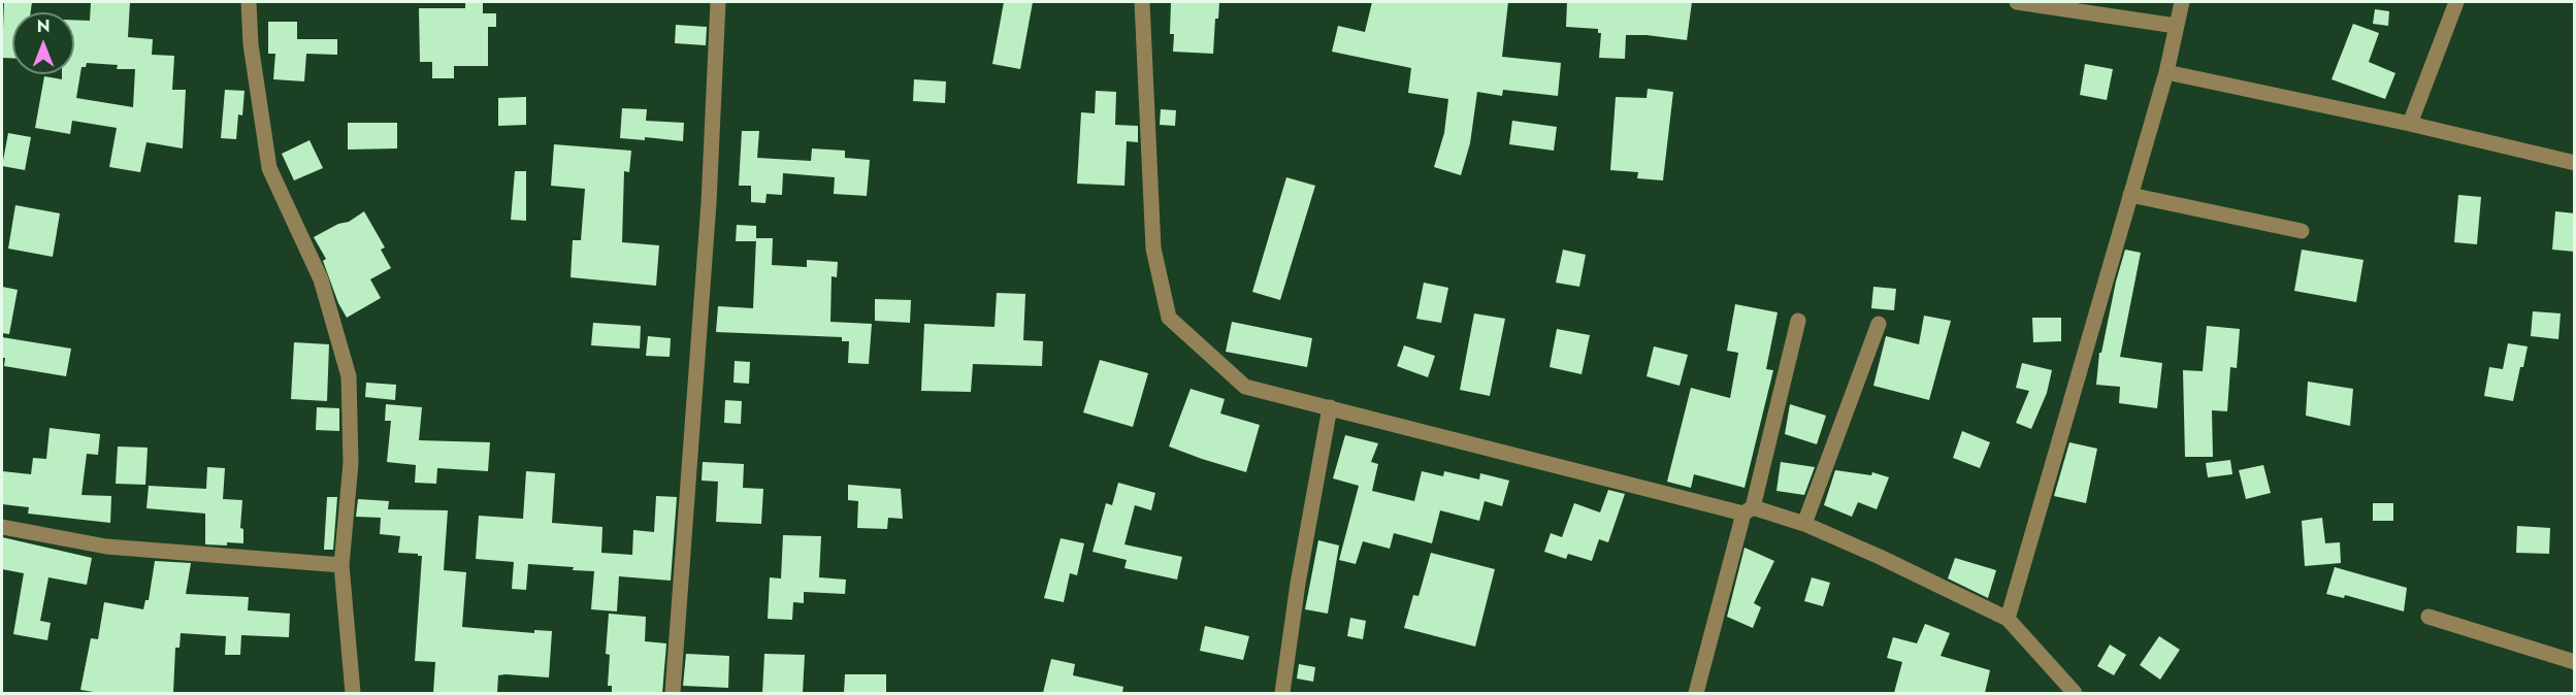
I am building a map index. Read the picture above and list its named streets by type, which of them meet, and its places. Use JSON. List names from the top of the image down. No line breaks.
{"north":"top"}
